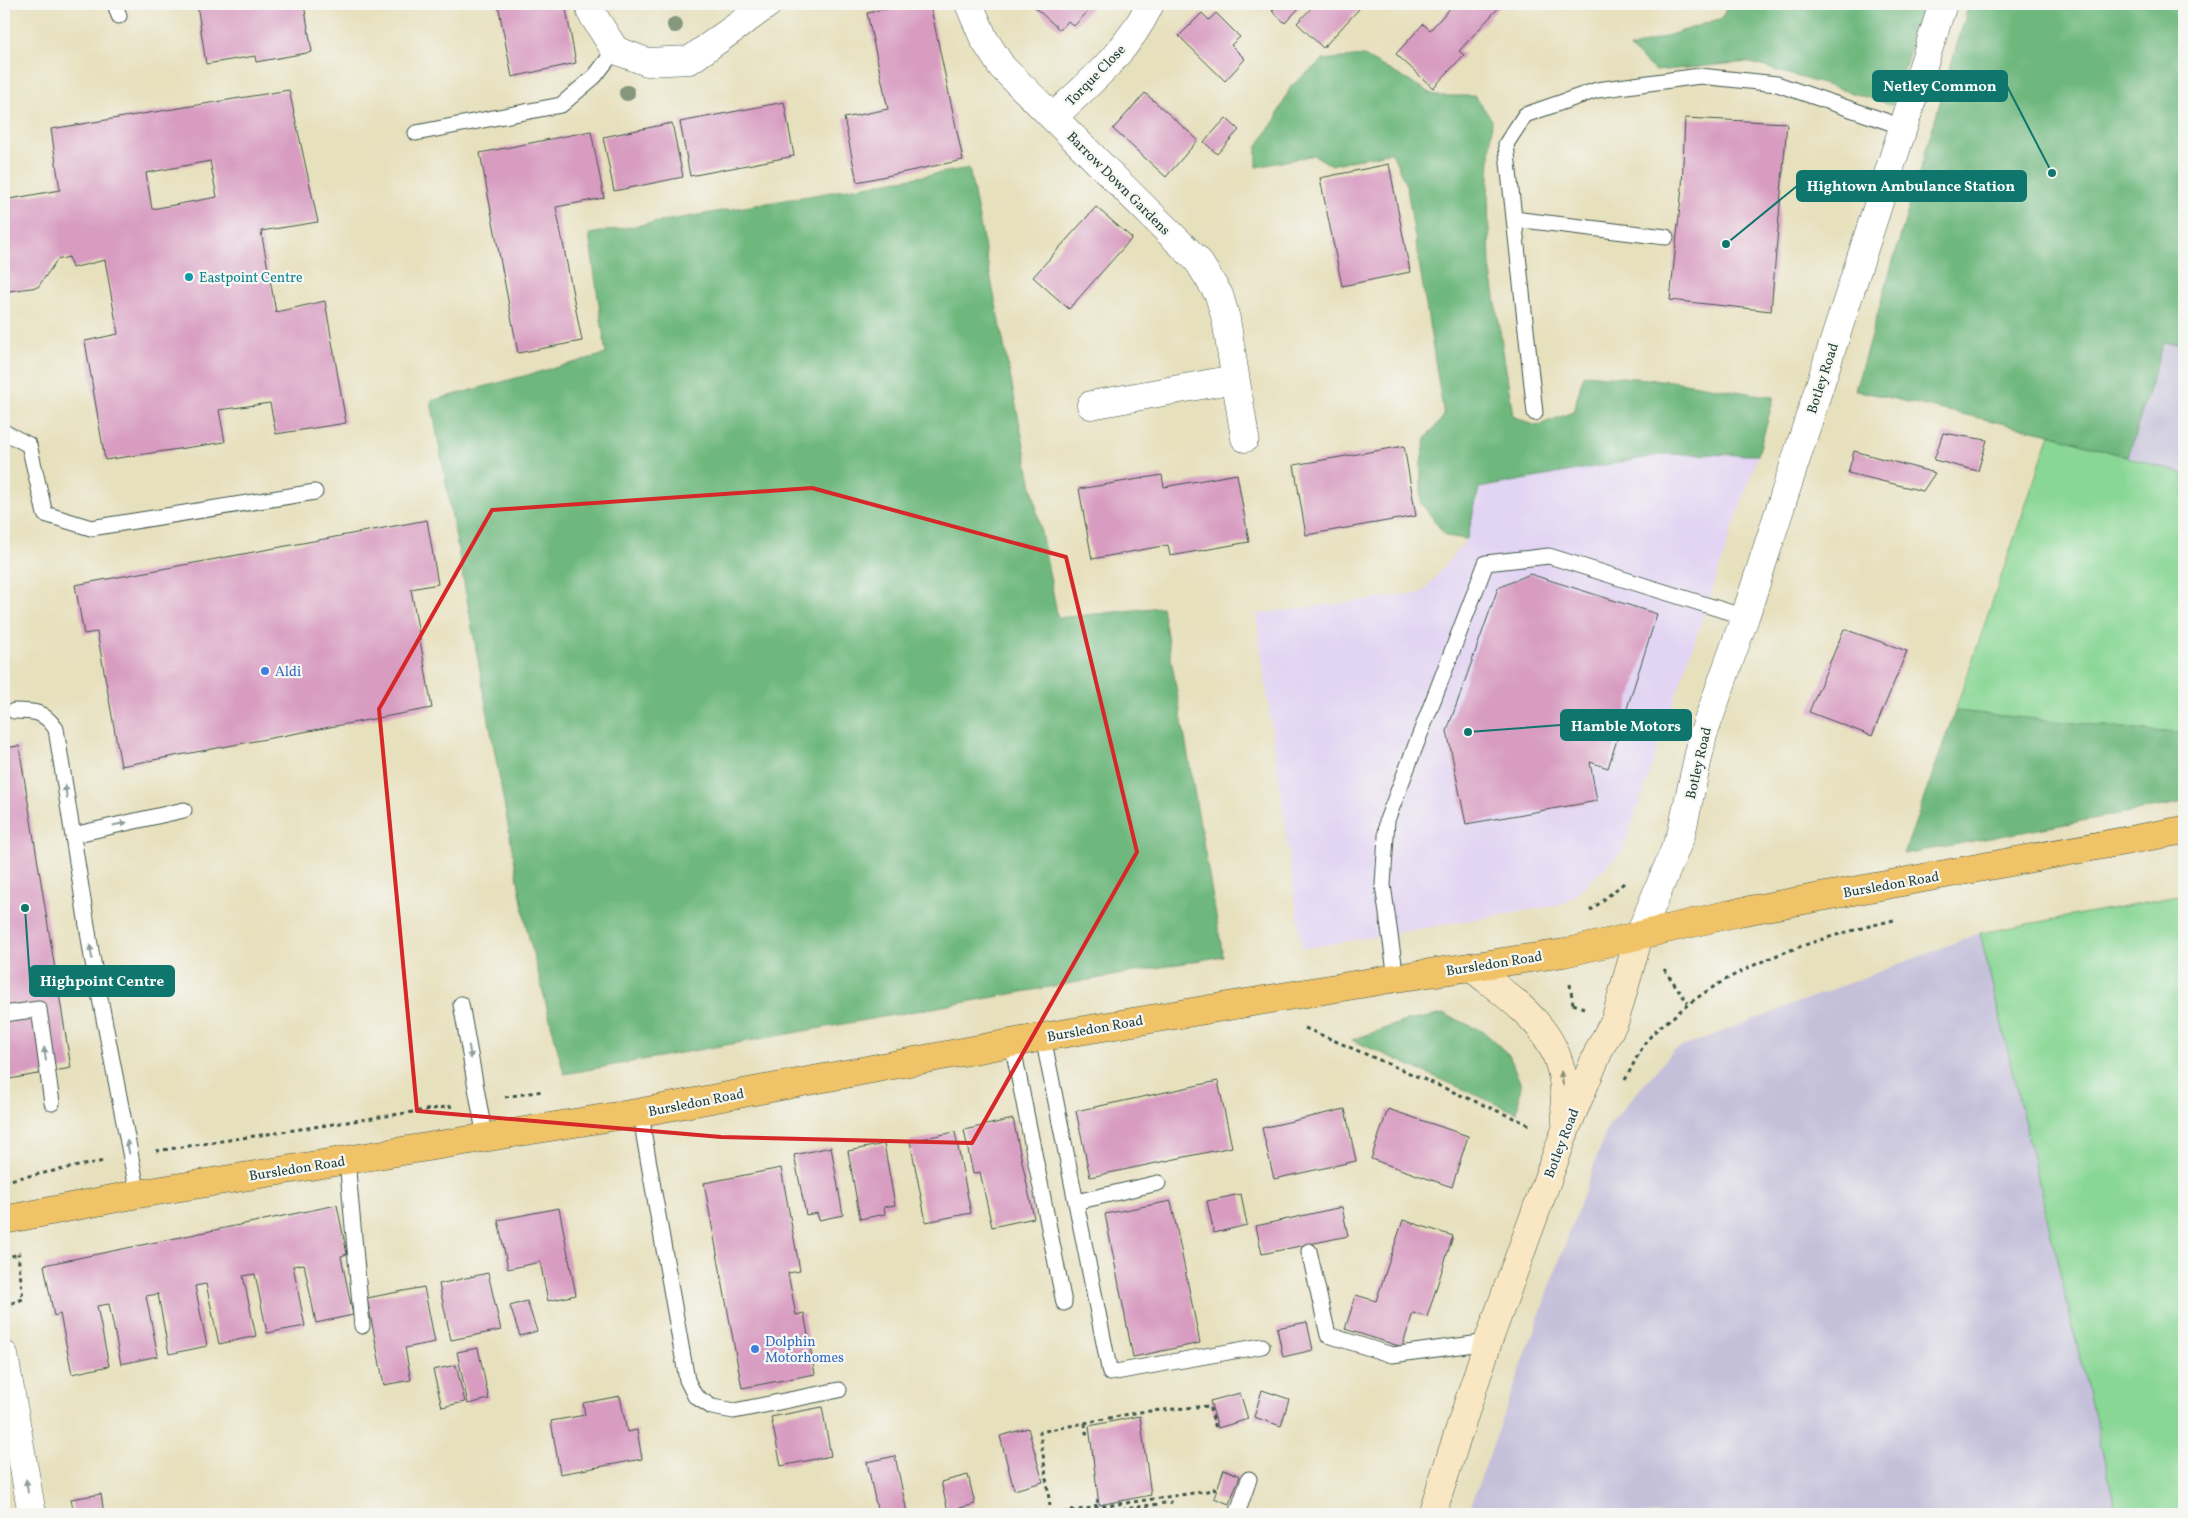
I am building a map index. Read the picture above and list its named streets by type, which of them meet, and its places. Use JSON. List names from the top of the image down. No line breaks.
{"streets":{"main road":["Botley Road","Bursledon Road"],"street":["Torque Close","Barrow Down Gardens"]},"crossings":[["Torque Close","Barrow Down Gardens"],["Botley Road","Bursledon Road"]],"places":["Netley Common","Hightown Ambulance Station","Eastpoint Centre","Aldi","Hamble Motors","Highpoint Centre","Dolphin Motorhomes"]}
